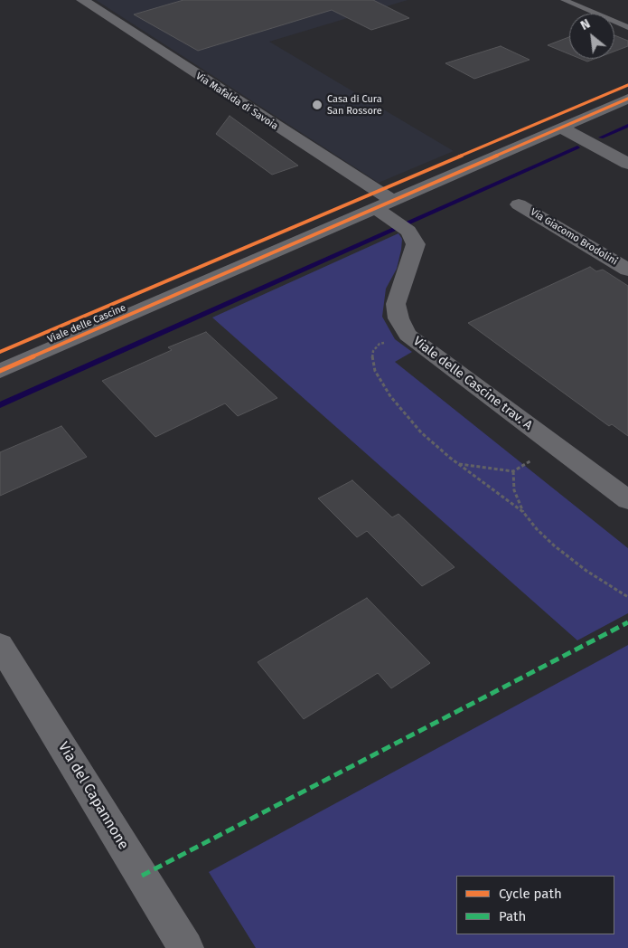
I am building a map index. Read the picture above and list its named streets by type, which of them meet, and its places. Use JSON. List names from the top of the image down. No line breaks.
{"streets":{"street":["Via Mafalda di Savoia","Via Giacomo Brodolini","Viale delle Cascine","Viale delle Cascine trav. A","Via del Capannone"]},"crossings":[["Via Mafalda di Savoia","Viale delle Cascine"],["Viale delle Cascine","Viale delle Cascine trav. A"]],"places":["Casa di Cura San Rossore"],"legend":["Cycle path","Path"],"north":"top left"}
